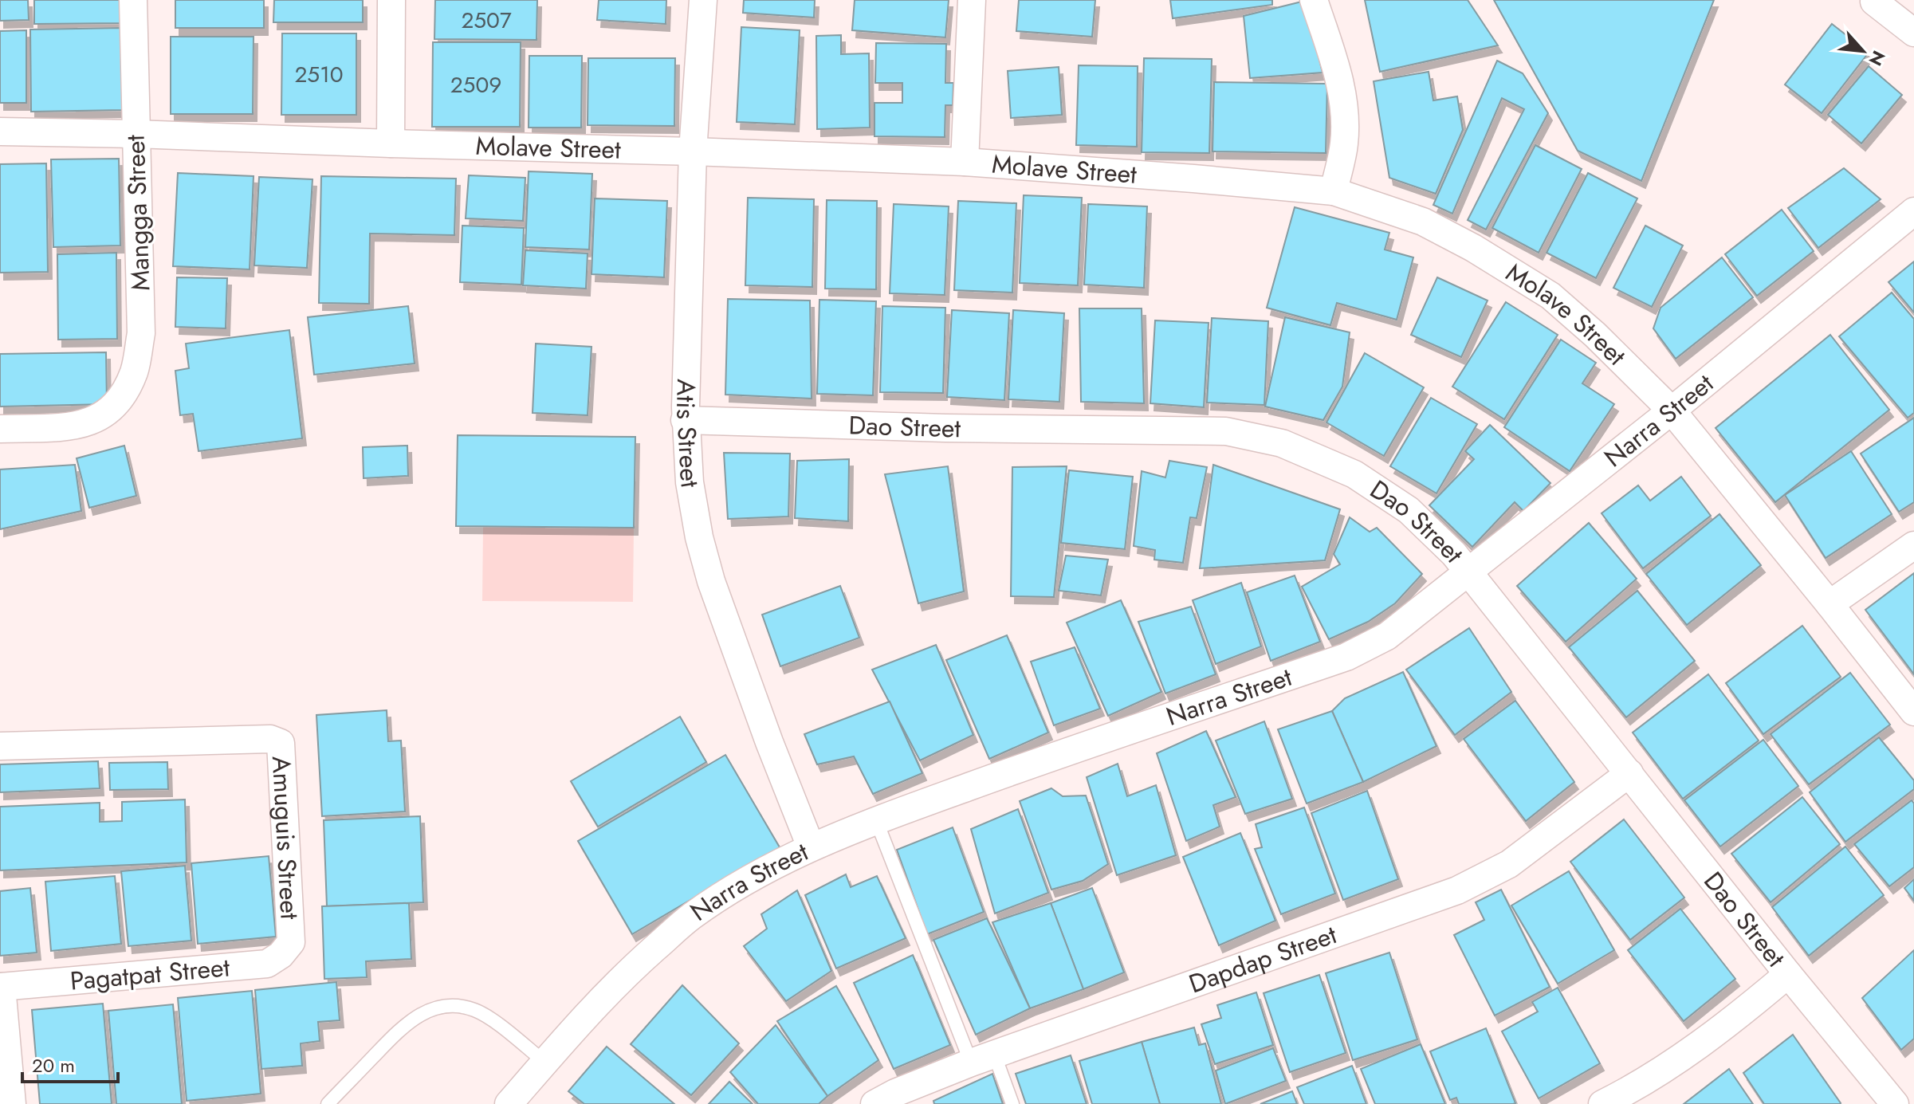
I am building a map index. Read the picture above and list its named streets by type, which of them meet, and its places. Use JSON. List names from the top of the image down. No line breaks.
{"streets":{"street":["Molave Street","Mangga Street","Narra Street","Dao Street","Atis Street","Amuguis Street","Dapdap Street","Pagatpat Street"]},"crossings":[["Molave Street","Mangga Street"],["Molave Street","Narra Street"],["Molave Street","Atis Street"],["Narra Street","Dao Street"],["Narra Street","Atis Street"],["Dao Street","Atis Street"],["Dao Street","Dapdap Street"],["Amuguis Street","Pagatpat Street"]],"house_numbers":["2507","2510","2509"],"scale_bar":"20 m","north":"bottom right"}
